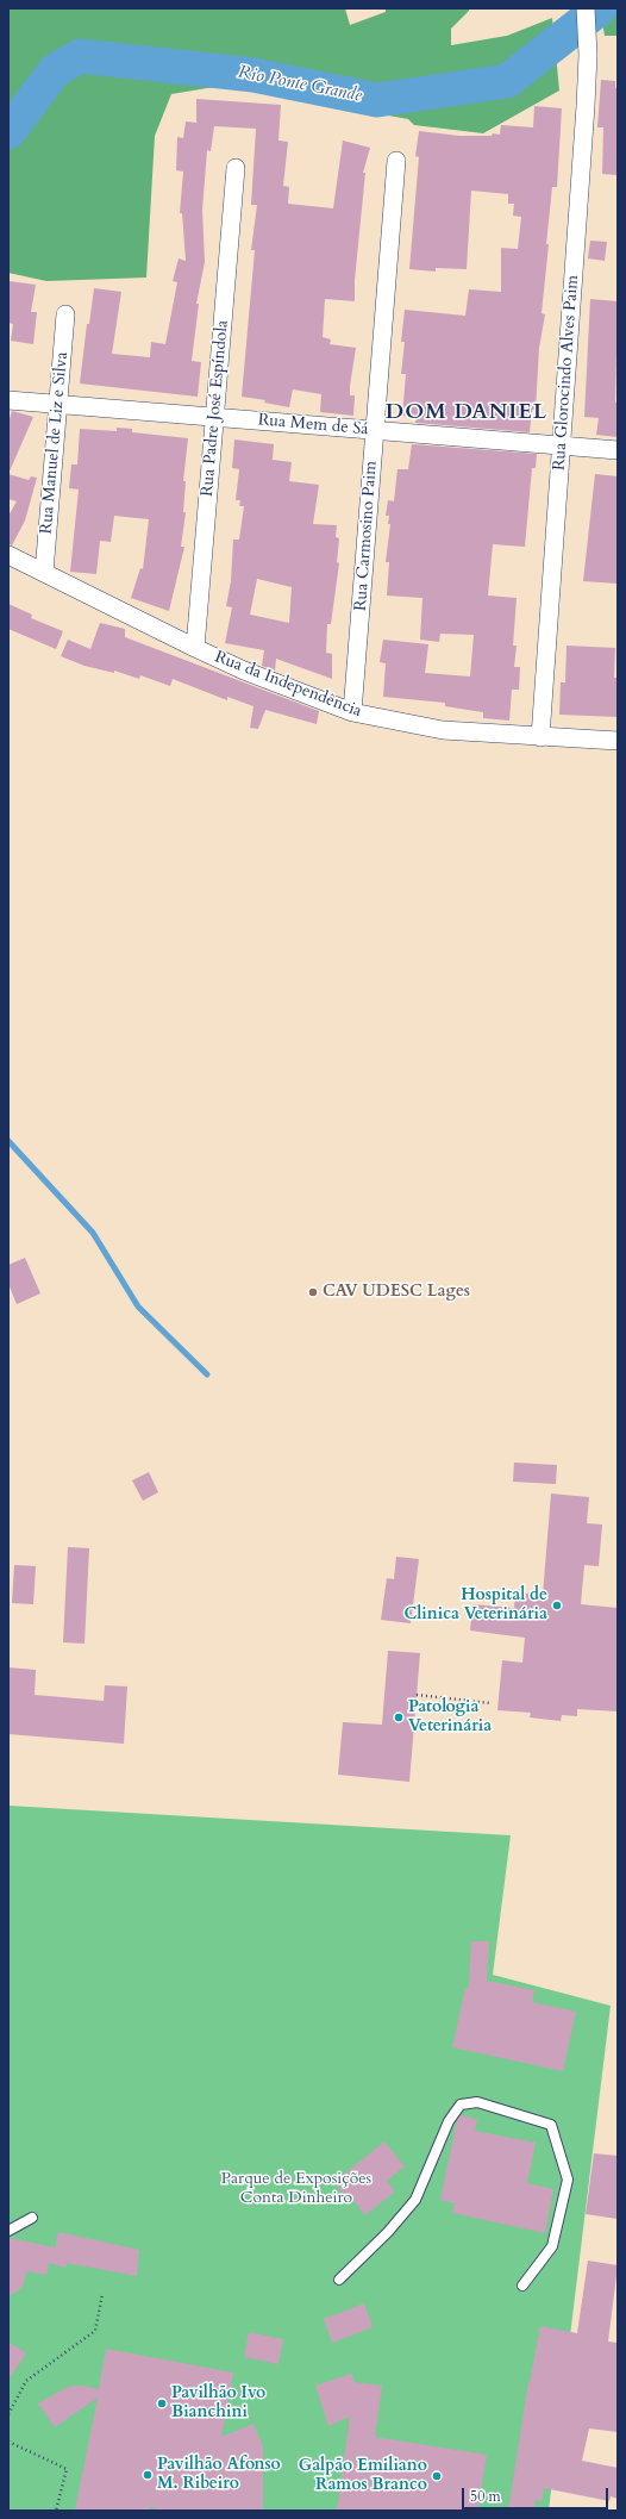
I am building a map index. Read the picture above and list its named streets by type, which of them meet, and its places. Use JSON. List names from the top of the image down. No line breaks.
{"streets":{"street":["Rua Glorocindo Alves Paim","Rua Padre José Espíndola","Rua Mem de Sá","Rua Manuel de Liz e Silva","Rua Carmosino Paim","Rua da Independência"]},"crossings":[["Rua Glorocindo Alves Paim","Rua Mem de Sá"],["Rua Glorocindo Alves Paim","Rua da Independência"],["Rua Padre José Espíndola","Rua Mem de Sá"],["Rua Padre José Espíndola","Rua da Independência"],["Rua Mem de Sá","Rua Manuel de Liz e Silva"],["Rua Mem de Sá","Rua Carmosino Paim"],["Rua Manuel de Liz e Silva","Rua da Independência"],["Rua Carmosino Paim","Rua da Independência"]],"districts":["DOM DANIEL"],"water":["Rio Ponte Grande"],"parks":["Parque de Exposições Conta Dinheiro"],"places":["CAV UDESC Lages","Hospital de Clinica Veterinária","Patologia Veterinária","Pavilhão Ivo Bianchini","Pavilhão Afonso M. Ribeiro","Galpão Emiliano Ramos Branco"],"scale_bar":"50 m"}
